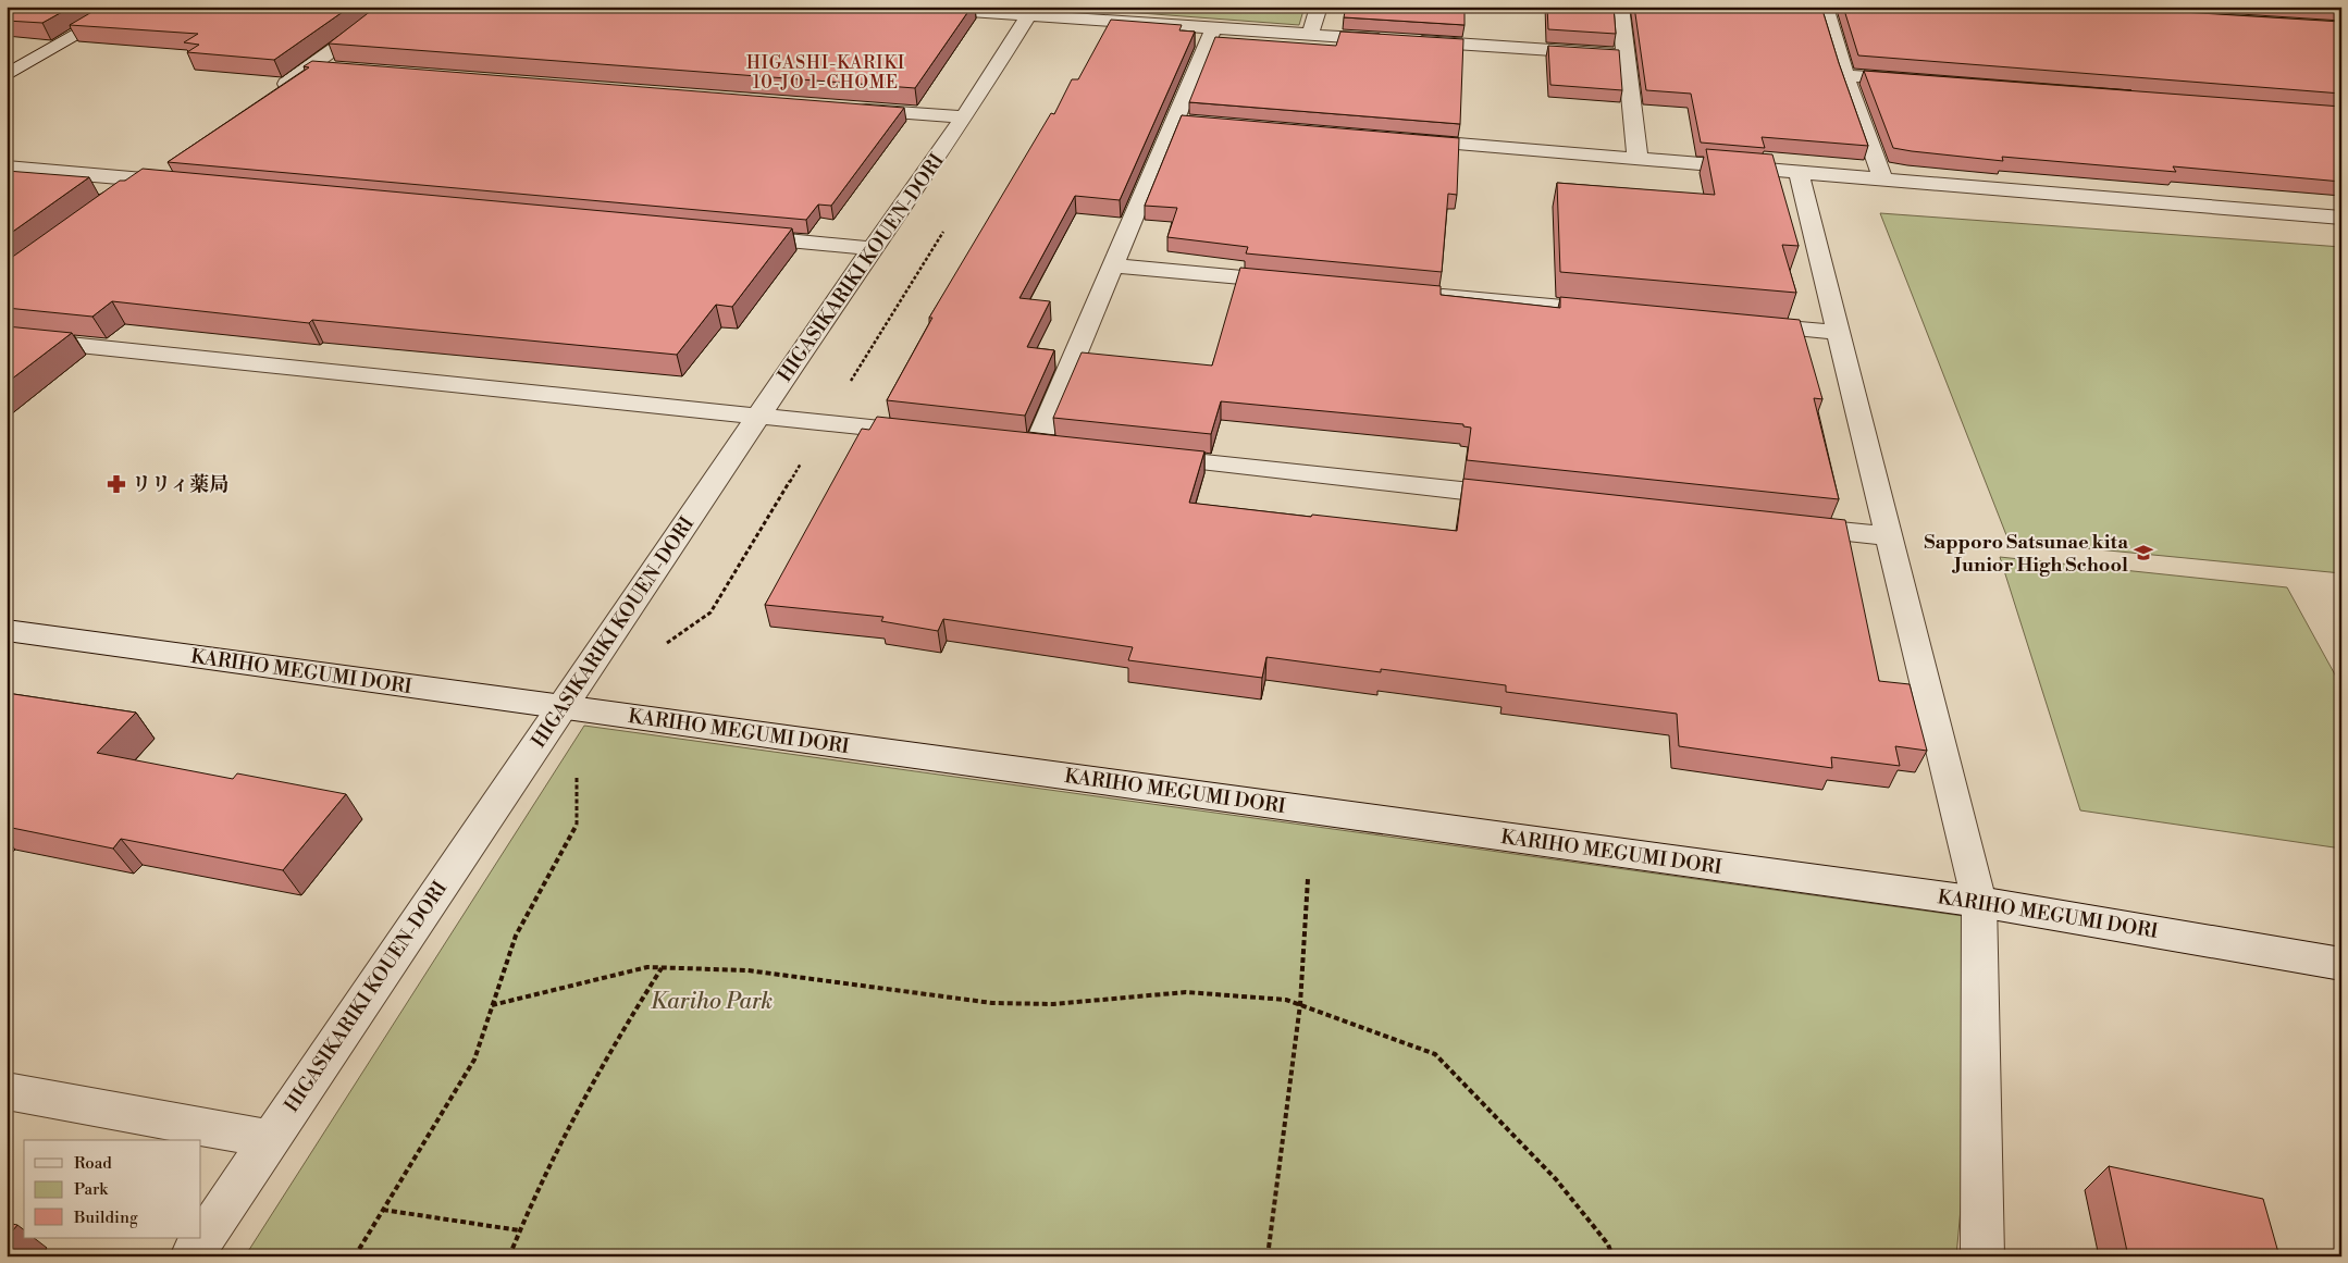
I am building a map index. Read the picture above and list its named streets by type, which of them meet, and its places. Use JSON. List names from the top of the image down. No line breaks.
{"streets":{"street":["HIGASIKARIKI KOUEN-DORI","KARIHO MEGUMI DORI"]},"crossings":[["HIGASIKARIKI KOUEN-DORI","KARIHO MEGUMI DORI"]],"districts":["HIGASHI-KARIKI 10-JO 1-CHOME"],"parks":["Kariho Park"],"places":{"pharmacy":["リリィ薬局"],"school or university":["Sapporo Satsunae kita Junior High School"]},"legend":["Road","Park","Building"]}
